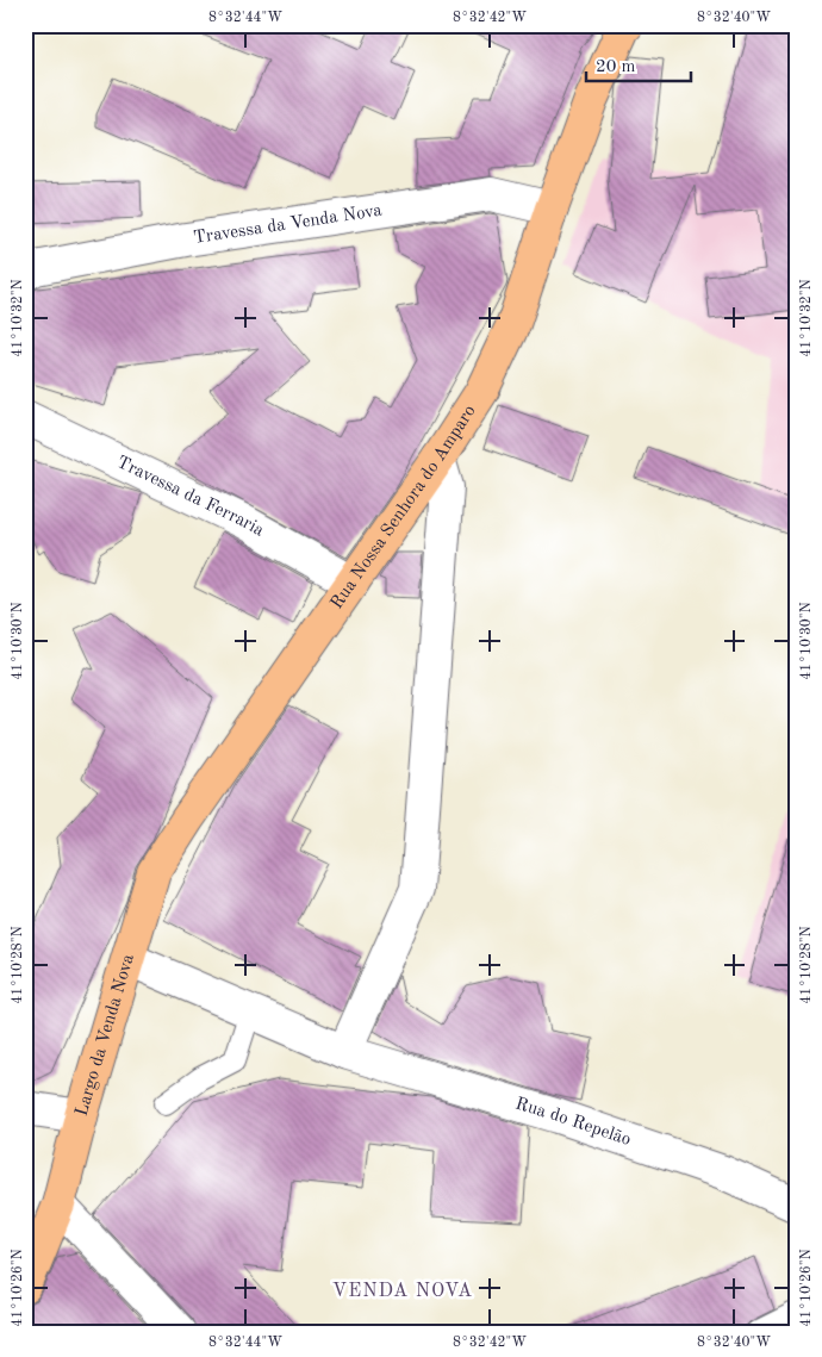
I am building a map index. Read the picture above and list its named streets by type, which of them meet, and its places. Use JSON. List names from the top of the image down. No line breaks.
{"streets":{"main road":["Rua Nossa Senhora do Amparo","Largo da Venda Nova"],"street":["Travessa da Venda Nova","Travessa da Ferraria","Rua do Repelão"]},"crossings":[["Travessa da Venda Nova","Rua Nossa Senhora do Amparo"],["Travessa da Ferraria","Rua Nossa Senhora do Amparo"],["Rua Nossa Senhora do Amparo","Largo da Venda Nova"],["Largo da Venda Nova","Rua do Repelão"]],"districts":["VENDA NOVA"],"scale_bar":"20 m","coordinates":["8°32'44\"W","8°32'42\"W","8°32'40\"W","41°10'32\"N","41°10'30\"N","41°10'28\"N","41°10'26\"N"]}
